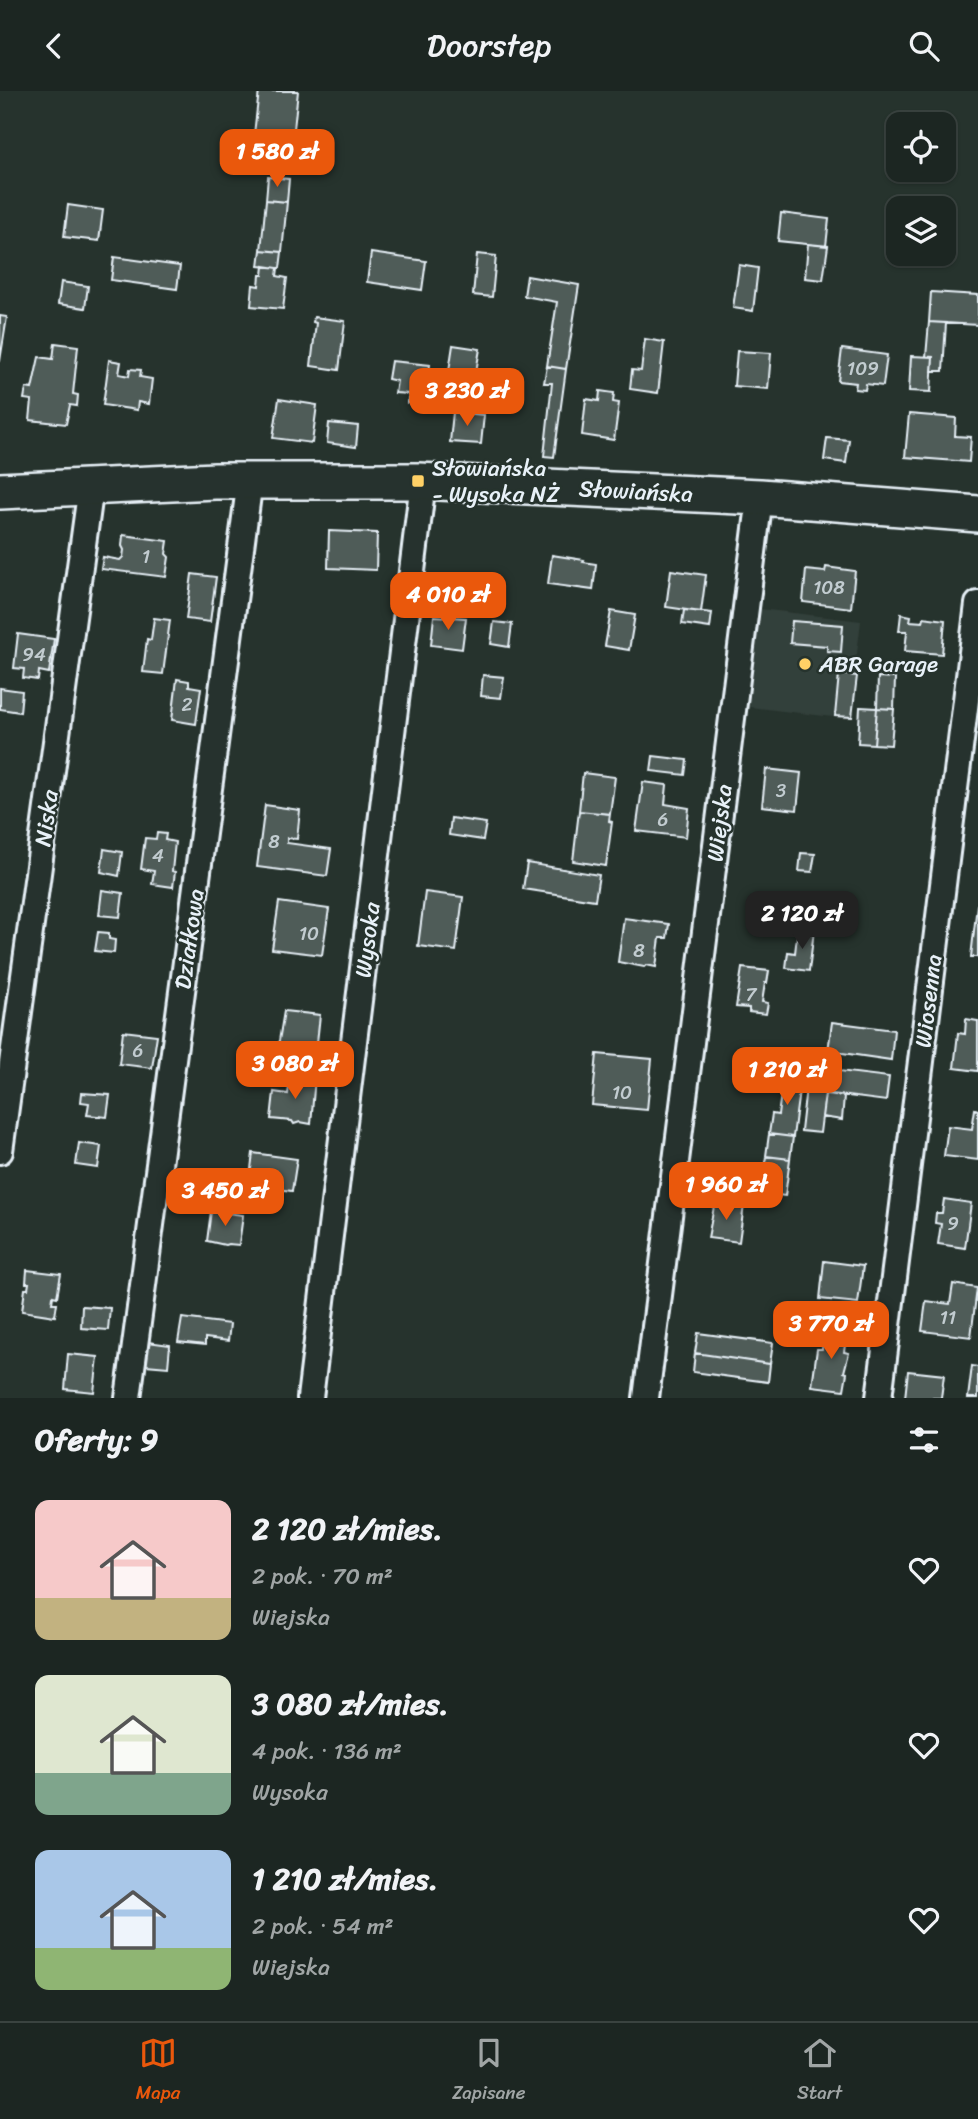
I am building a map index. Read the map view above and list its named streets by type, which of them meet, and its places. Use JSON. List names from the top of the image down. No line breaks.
{"streets":{"street":["Słowiańska","Niska","Wiejska","Działkowa","Wysoka","Wiosenna"]},"crossings":[["Słowiańska","Niska"],["Słowiańska","Wiejska"],["Słowiańska","Działkowa"],["Słowiańska","Wysoka"]],"places":{"transit":["Słowiańska - Wysoka NŻ"],"other":["ABR Garage"]},"house_numbers":["109","1","108","94","2","3","6","8","4","10","8","7","6","10","9","11"],"page":{"header":"Doorstep","price":["1 580 zł","3 230 zł","4 010 zł","2 120 zł","3 080 zł","1 210 zł","1 960 zł","3 450 zł","3 770 zł"],"heading":"Oferty: 9","list":[{"name":"2 120 zł/mies.","note":"2 pok. · 70 m² · Wiejska"},{"name":"3 080 zł/mies.","note":"4 pok. · 136 m² · Wysoka"},{"name":"1 210 zł/mies.","note":"2 pok. · 54 m² · Wiejska"}],"tabs":["Mapa","Zapisane","Start"]}}
